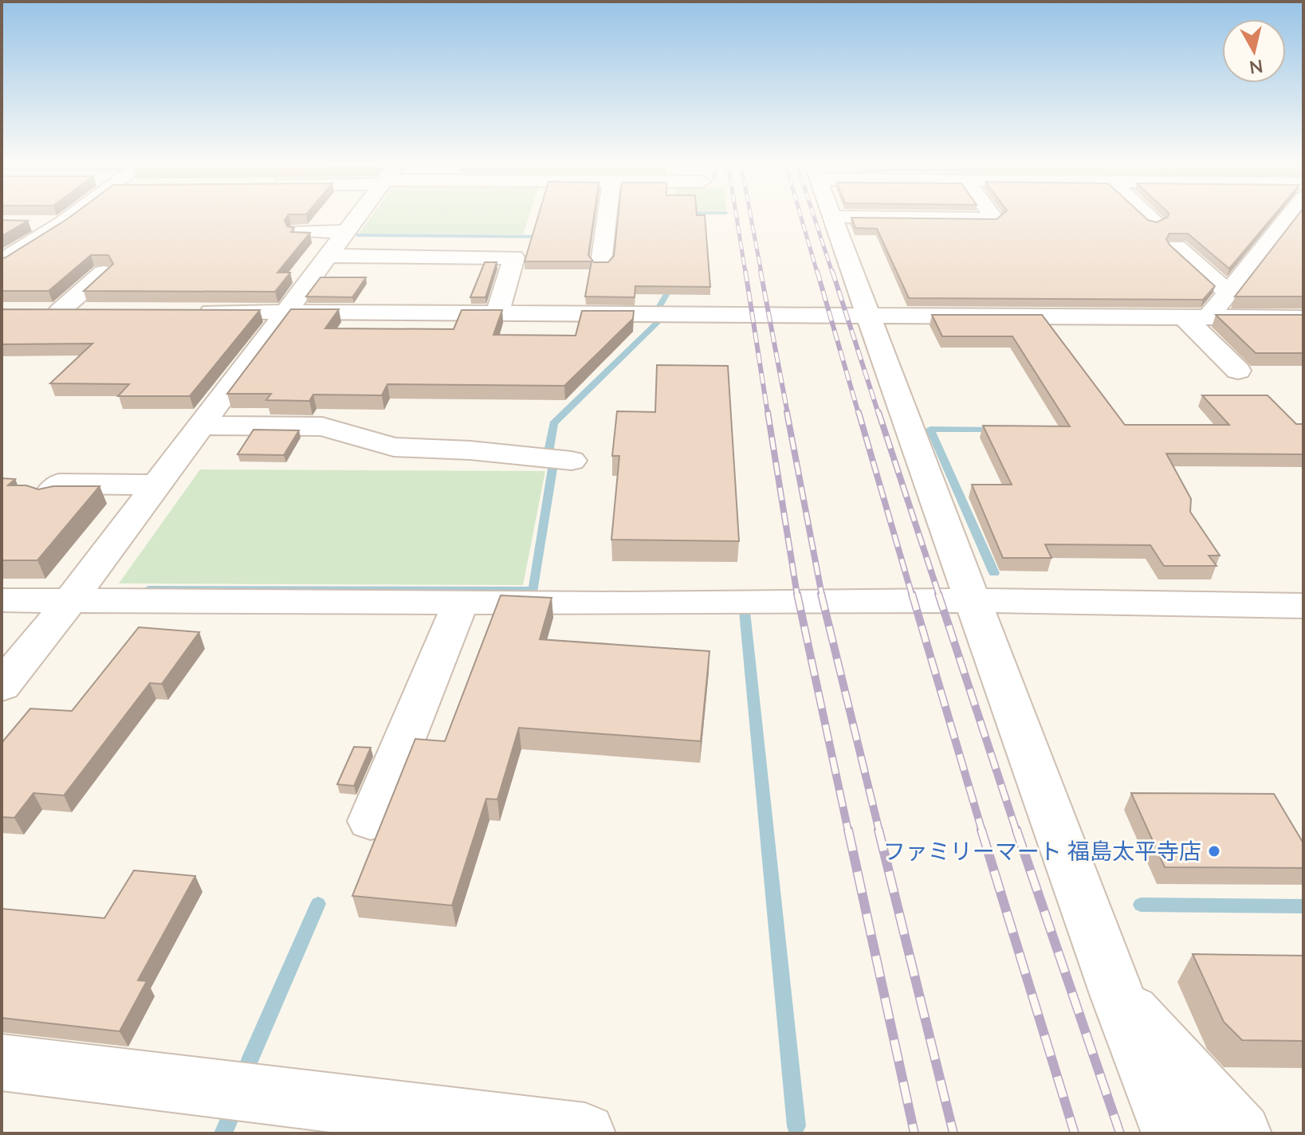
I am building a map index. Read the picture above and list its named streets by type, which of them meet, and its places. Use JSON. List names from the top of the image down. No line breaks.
{"places":["ファミリーマート 福島太平寺店"],"north":"bottom"}
